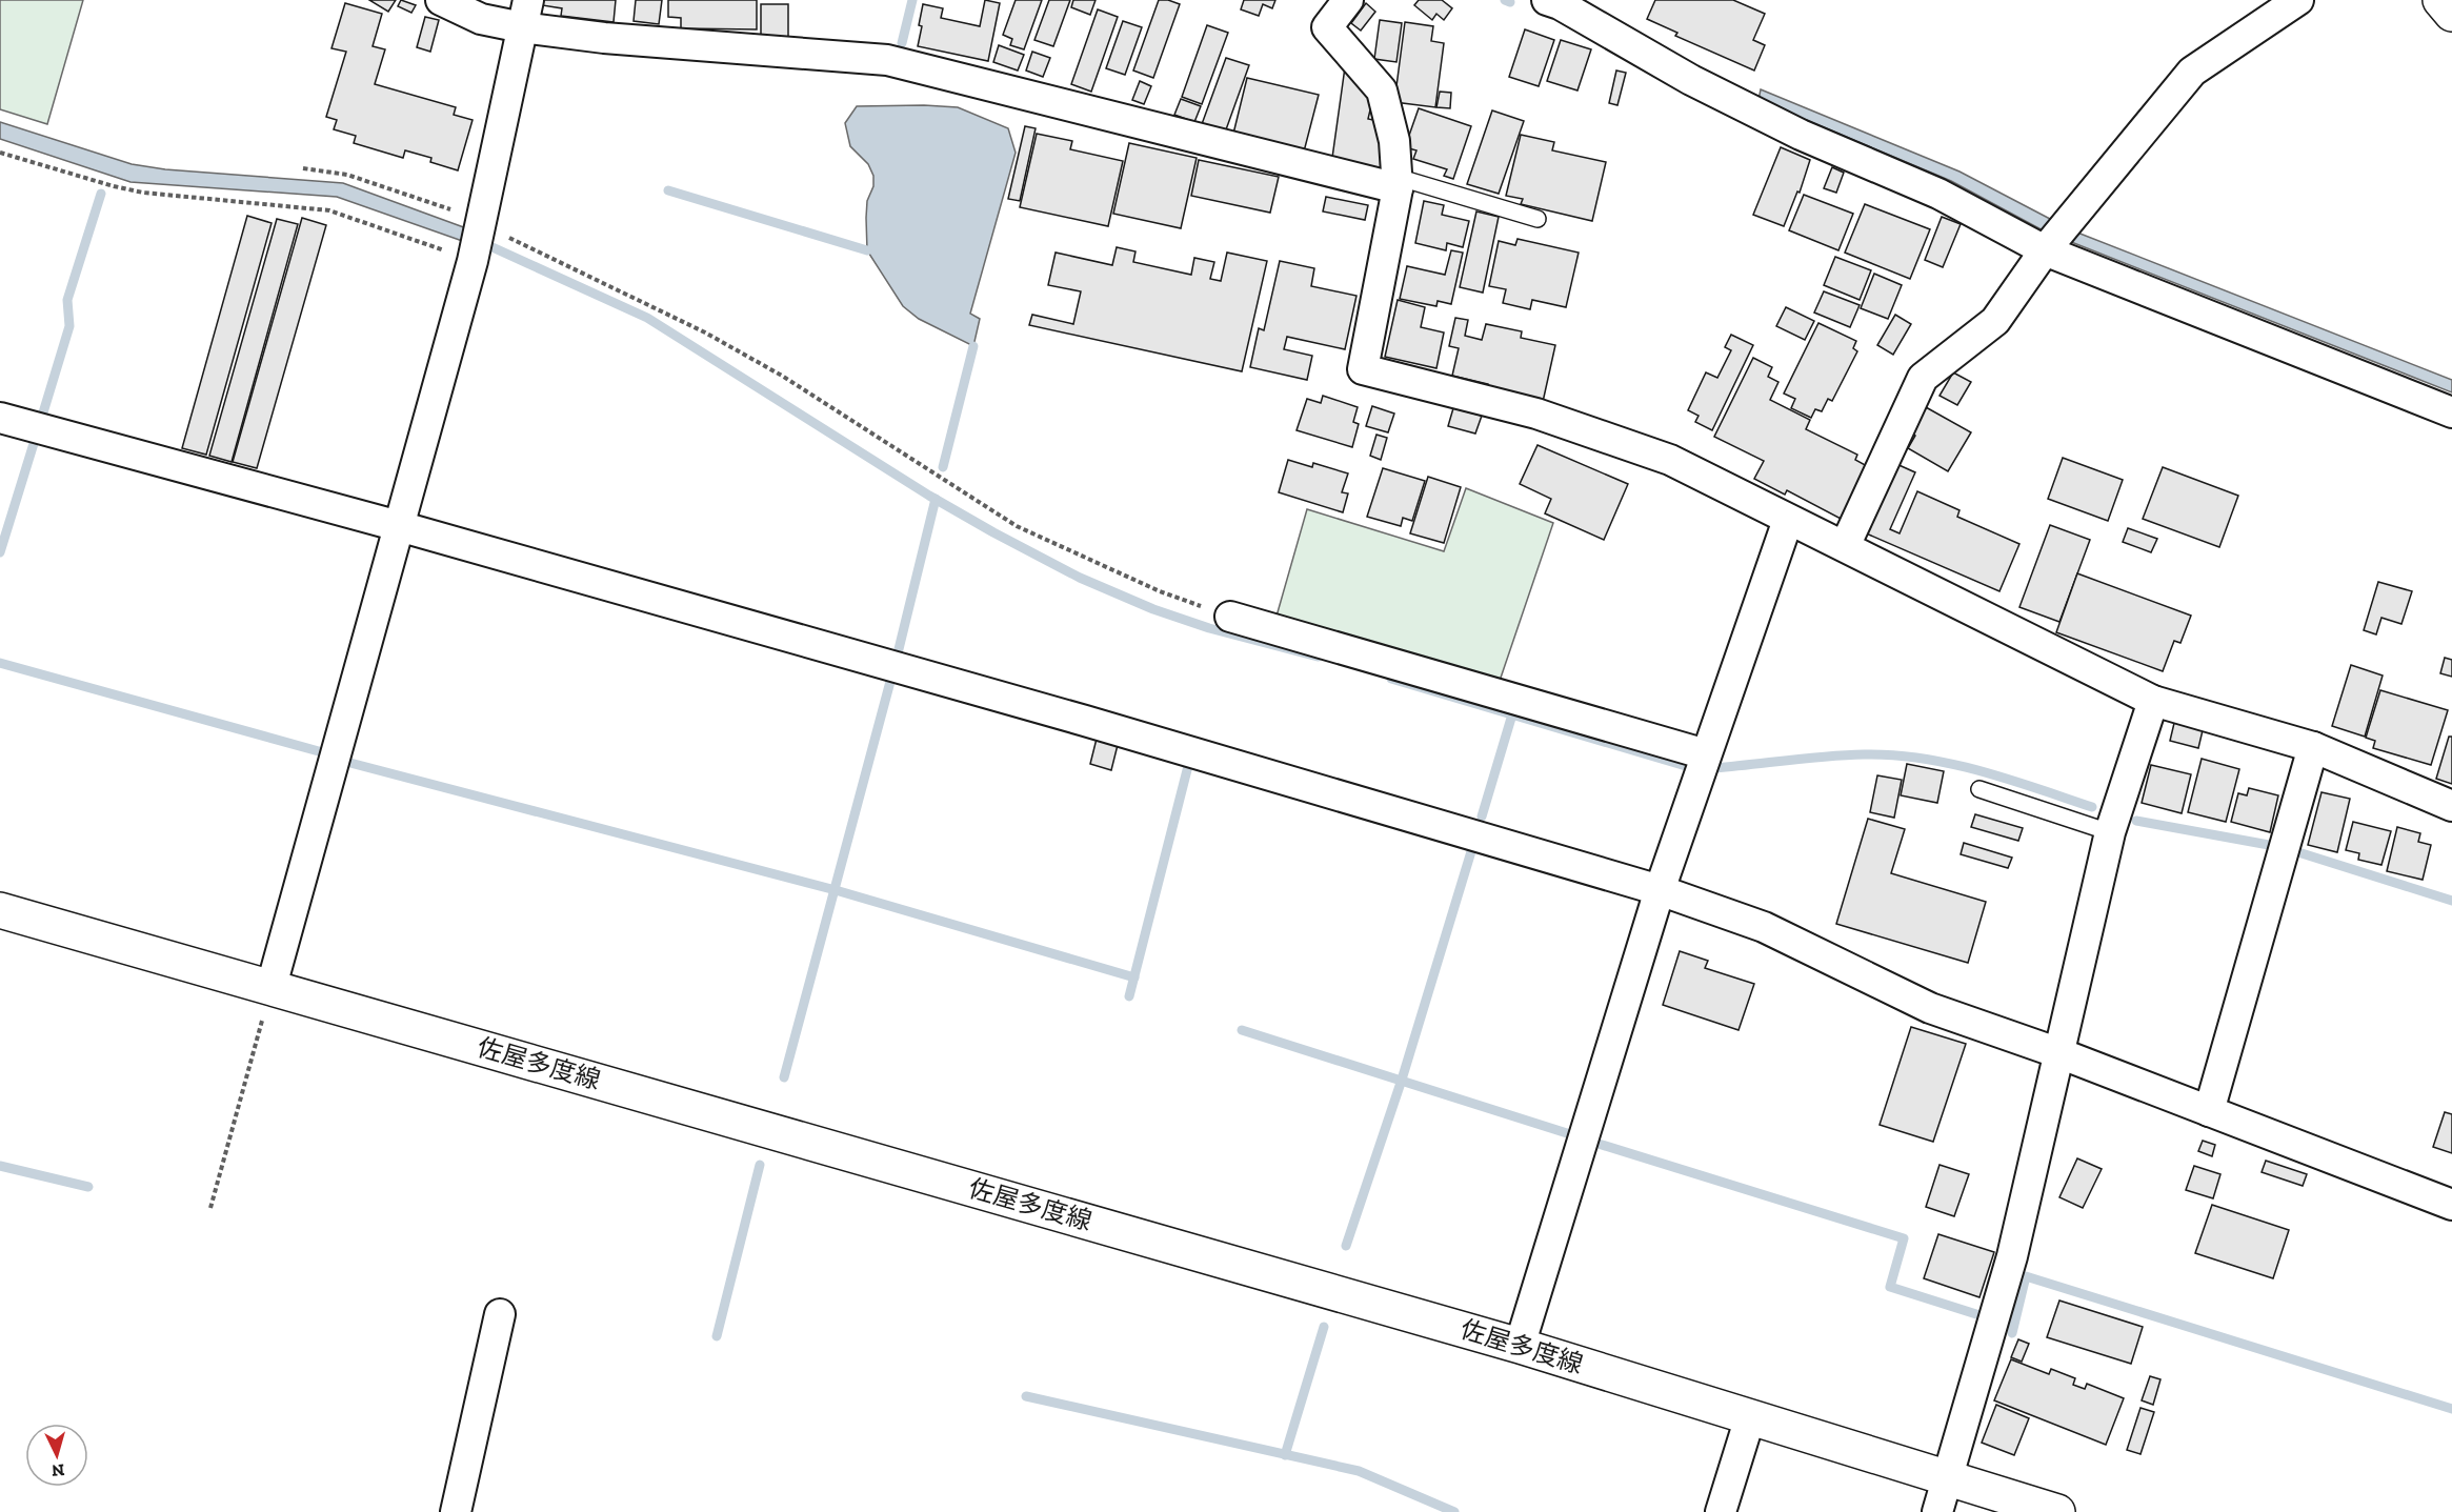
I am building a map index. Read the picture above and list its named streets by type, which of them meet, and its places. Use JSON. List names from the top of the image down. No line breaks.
{"streets":{"main road":["佐屋多度線"]},"north":"bottom"}
